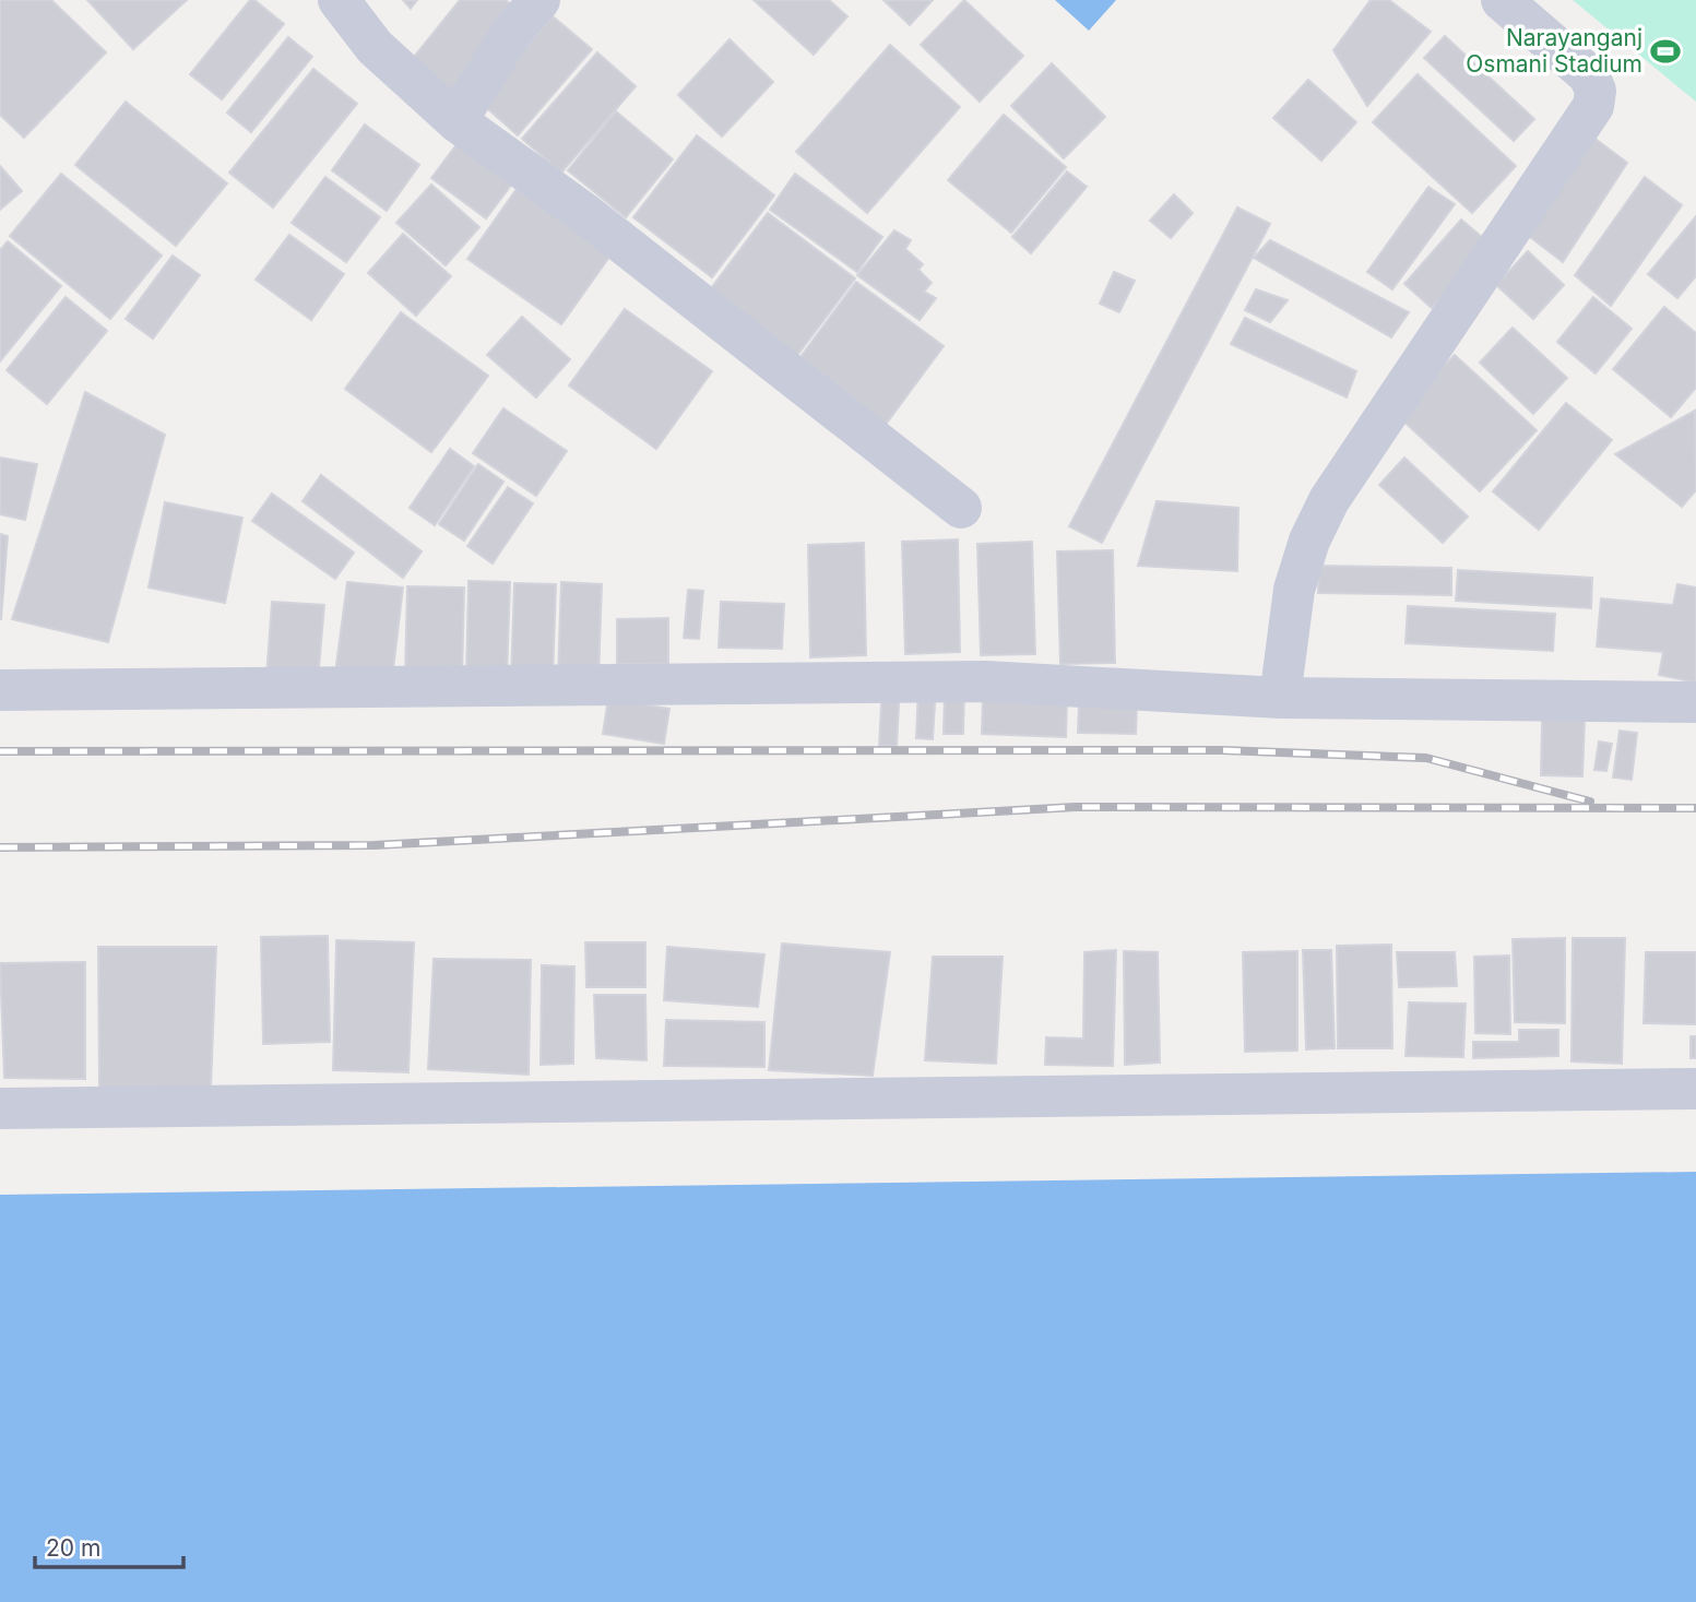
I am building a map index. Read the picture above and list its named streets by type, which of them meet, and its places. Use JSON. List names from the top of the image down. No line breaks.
{"places":{"sports":["Narayanganj Osmani Stadium"]},"scale_bar":"20 m"}
